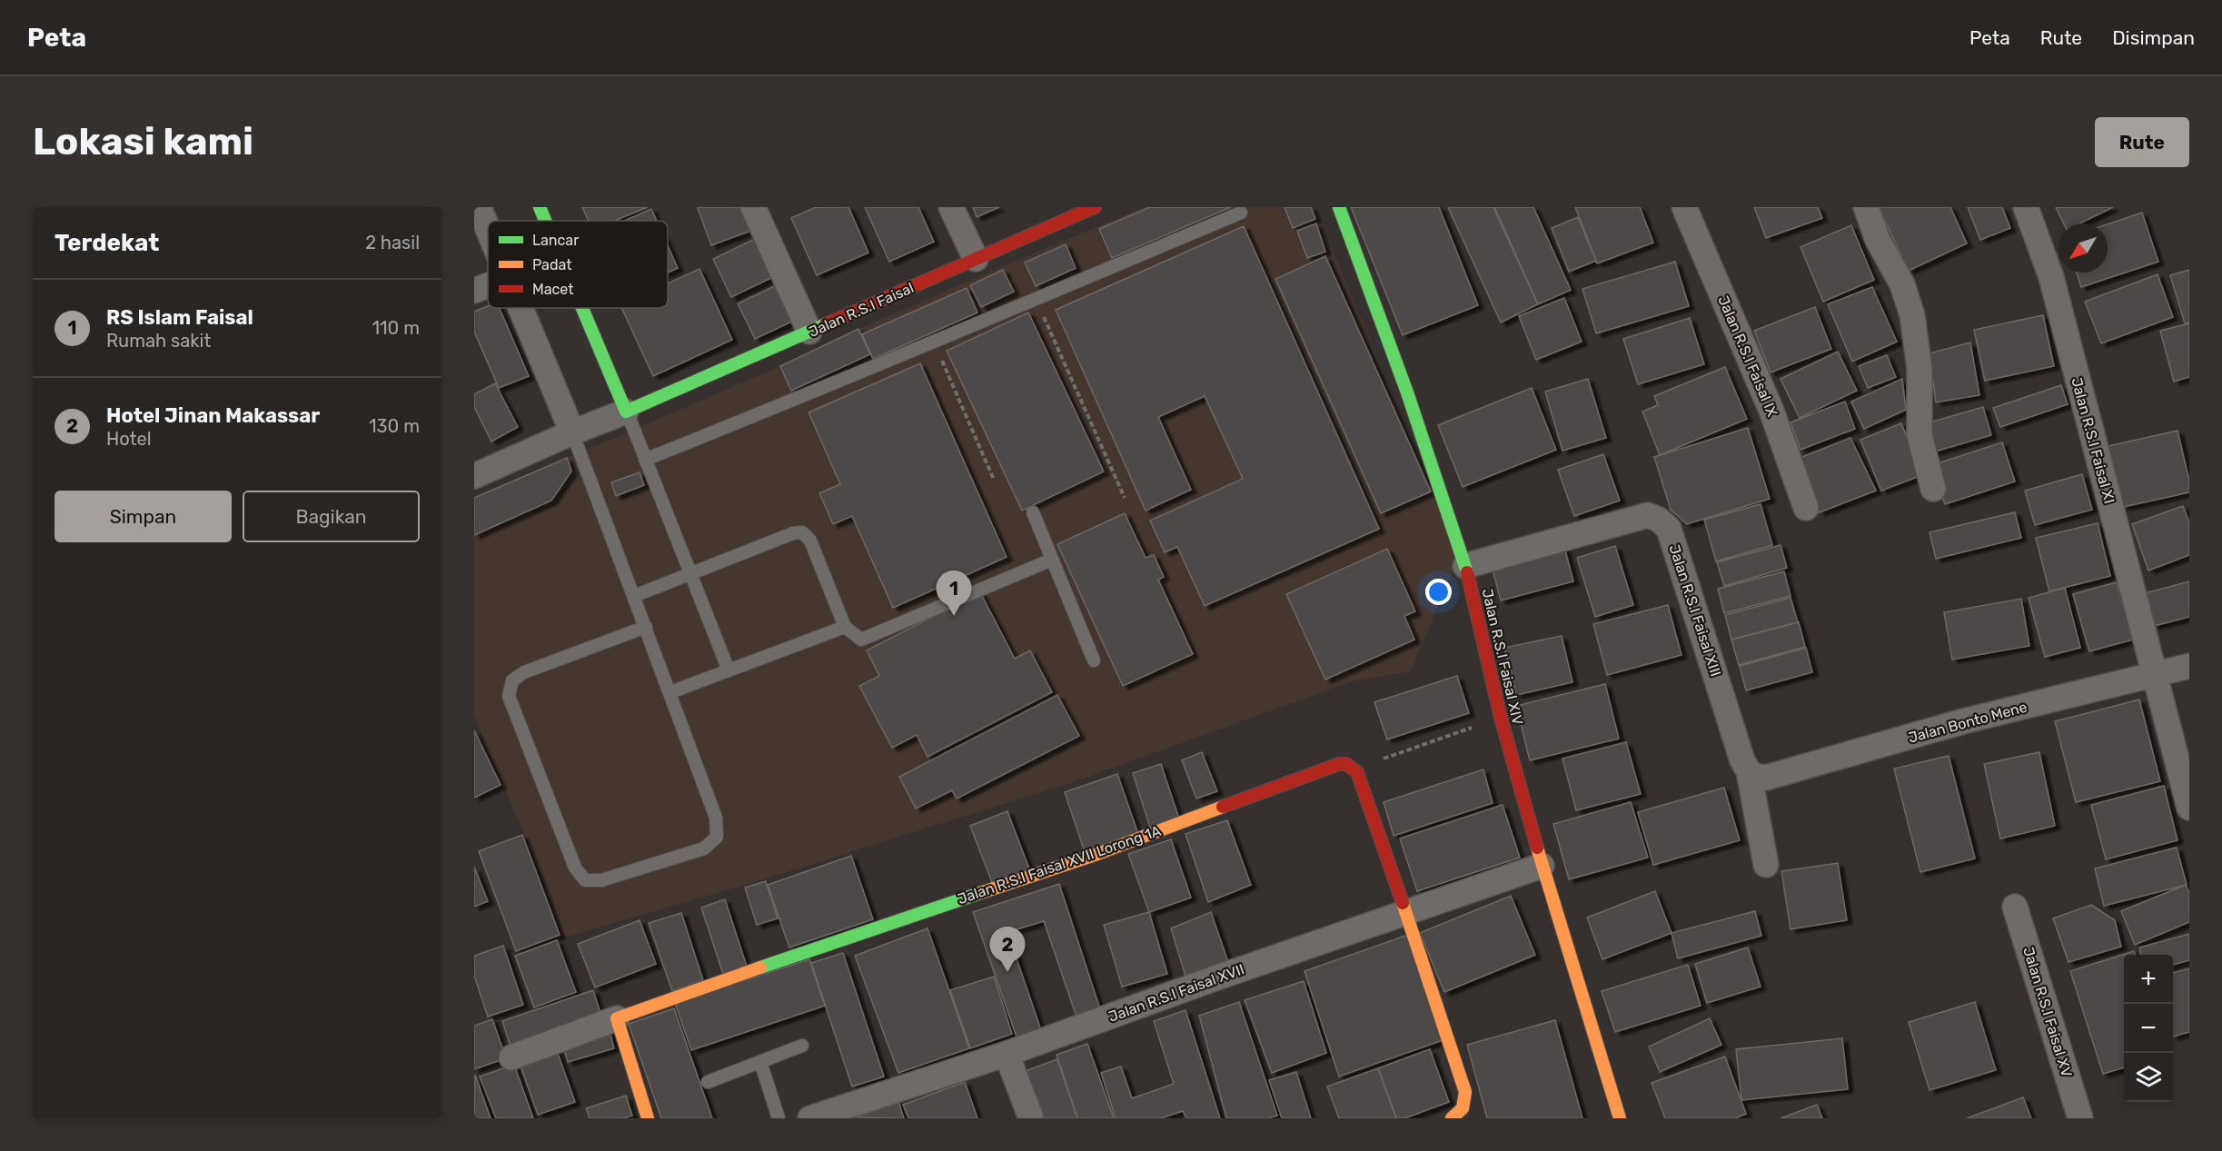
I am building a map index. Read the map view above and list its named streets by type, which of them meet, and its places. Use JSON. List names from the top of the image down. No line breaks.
{"streets":{"street":["Jalan R.S.I Faisal","Jalan R.S.I Faisal IX","Jalan R.S.I Faisal XI","Jalan R.S.I Faisal XIII","Jalan R.S.I Faisal XIV","Jalan Bonto Mene","Jalan R.S.I Faisal XVII Lorong 1A","Jalan R.S.I Faisal XVII","Jalan R.S.I Faisal XV"]},"crossings":[["Jalan R.S.I Faisal XI","Jalan Bonto Mene"],["Jalan R.S.I Faisal XIII","Jalan R.S.I Faisal XIV"],["Jalan R.S.I Faisal XIII","Jalan Bonto Mene"],["Jalan R.S.I Faisal XIV","Jalan R.S.I Faisal XVII"]],"legend":["Lancar","Padat","Macet"],"north":"bottom left","page":{"header":"Peta","nav":["Peta","Rute","Disimpan"],"buttons":["Rute",["Simpan","Bagikan"]],"title":"Lokasi kami","heading":["Terdekat","2 hasil"],"list":[{"mark":"1","name":"RS Islam Faisal","note":"Rumah sakit","value":"110 m"},{"mark":"2","name":"Hotel Jinan Makassar","note":"Hotel","value":"130 m"}],"pins":["1","2"],"map_buttons":["+","−"]}}
